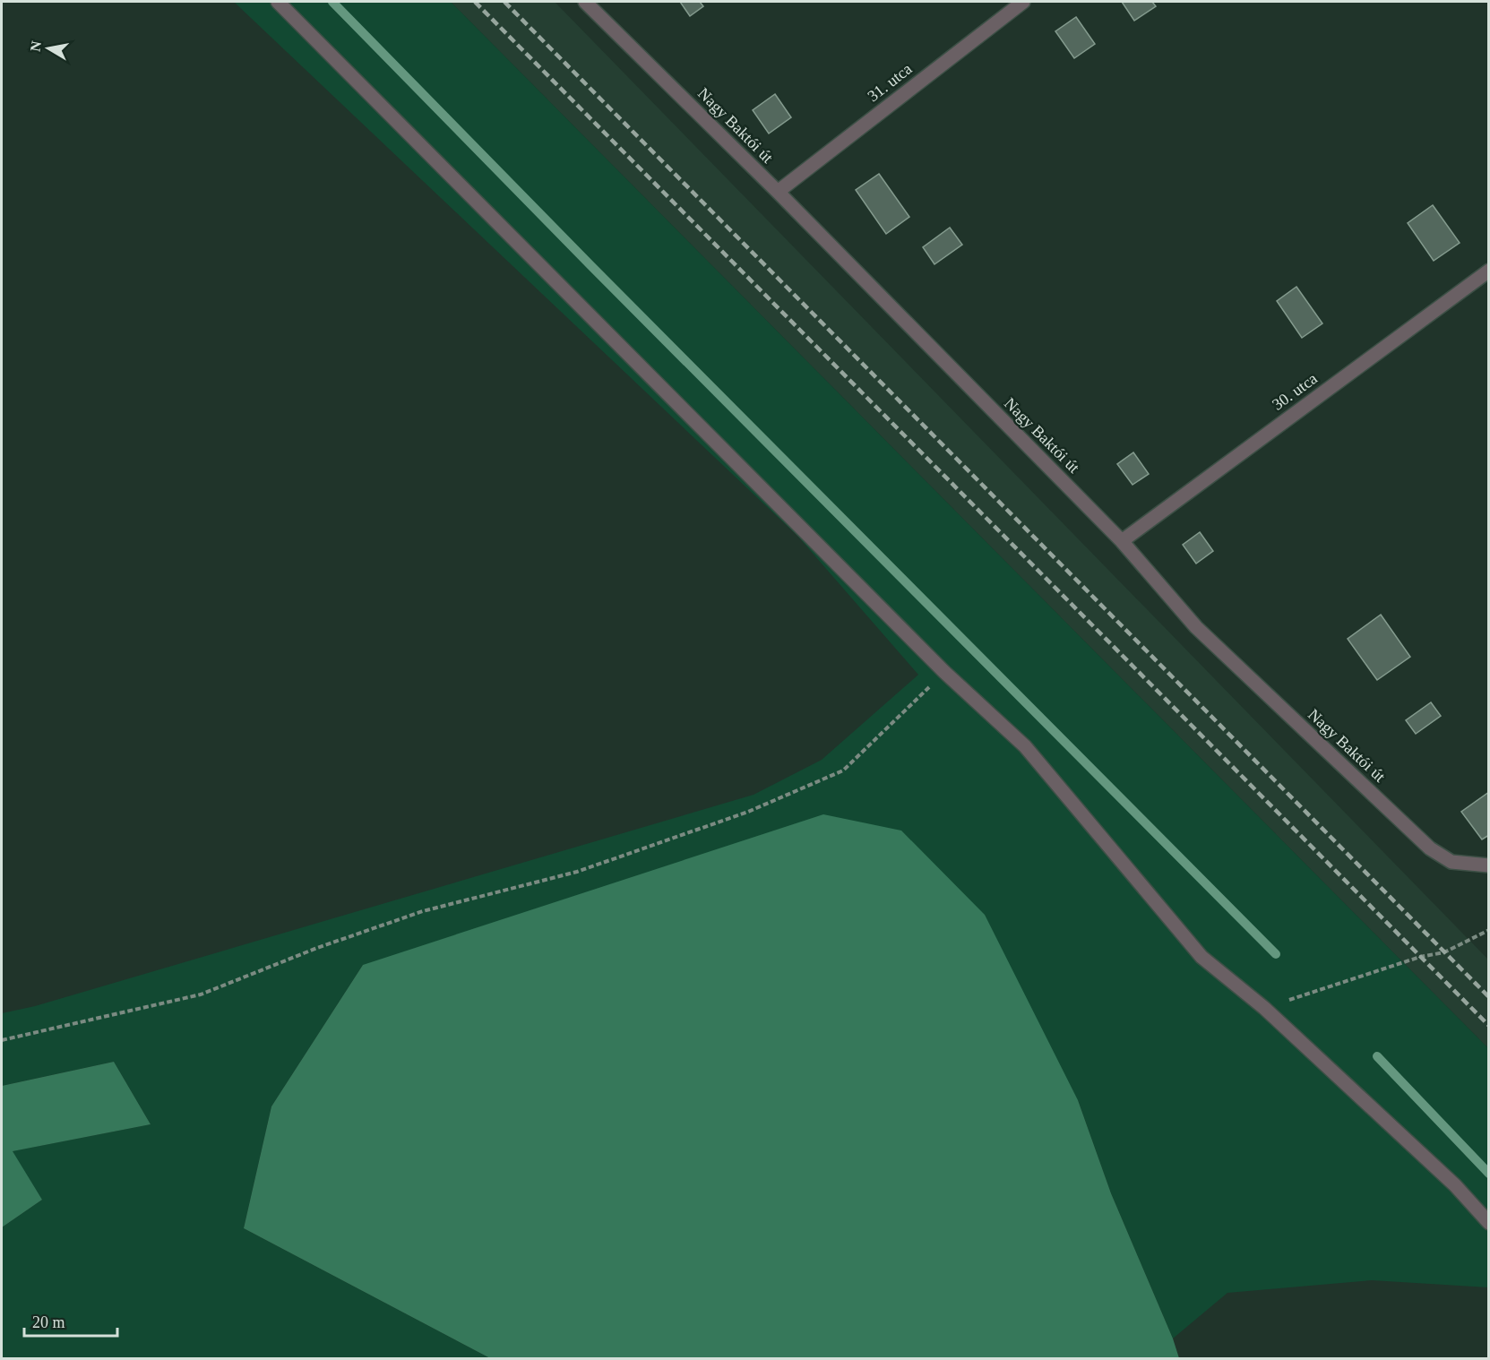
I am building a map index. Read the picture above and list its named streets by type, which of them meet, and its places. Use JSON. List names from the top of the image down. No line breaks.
{"streets":{"street":["31. utca","Nagy Baktói út","30. utca"]},"crossings":[["31. utca","Nagy Baktói út"],["Nagy Baktói út","30. utca"]],"scale_bar":"20 m","north":"left"}
